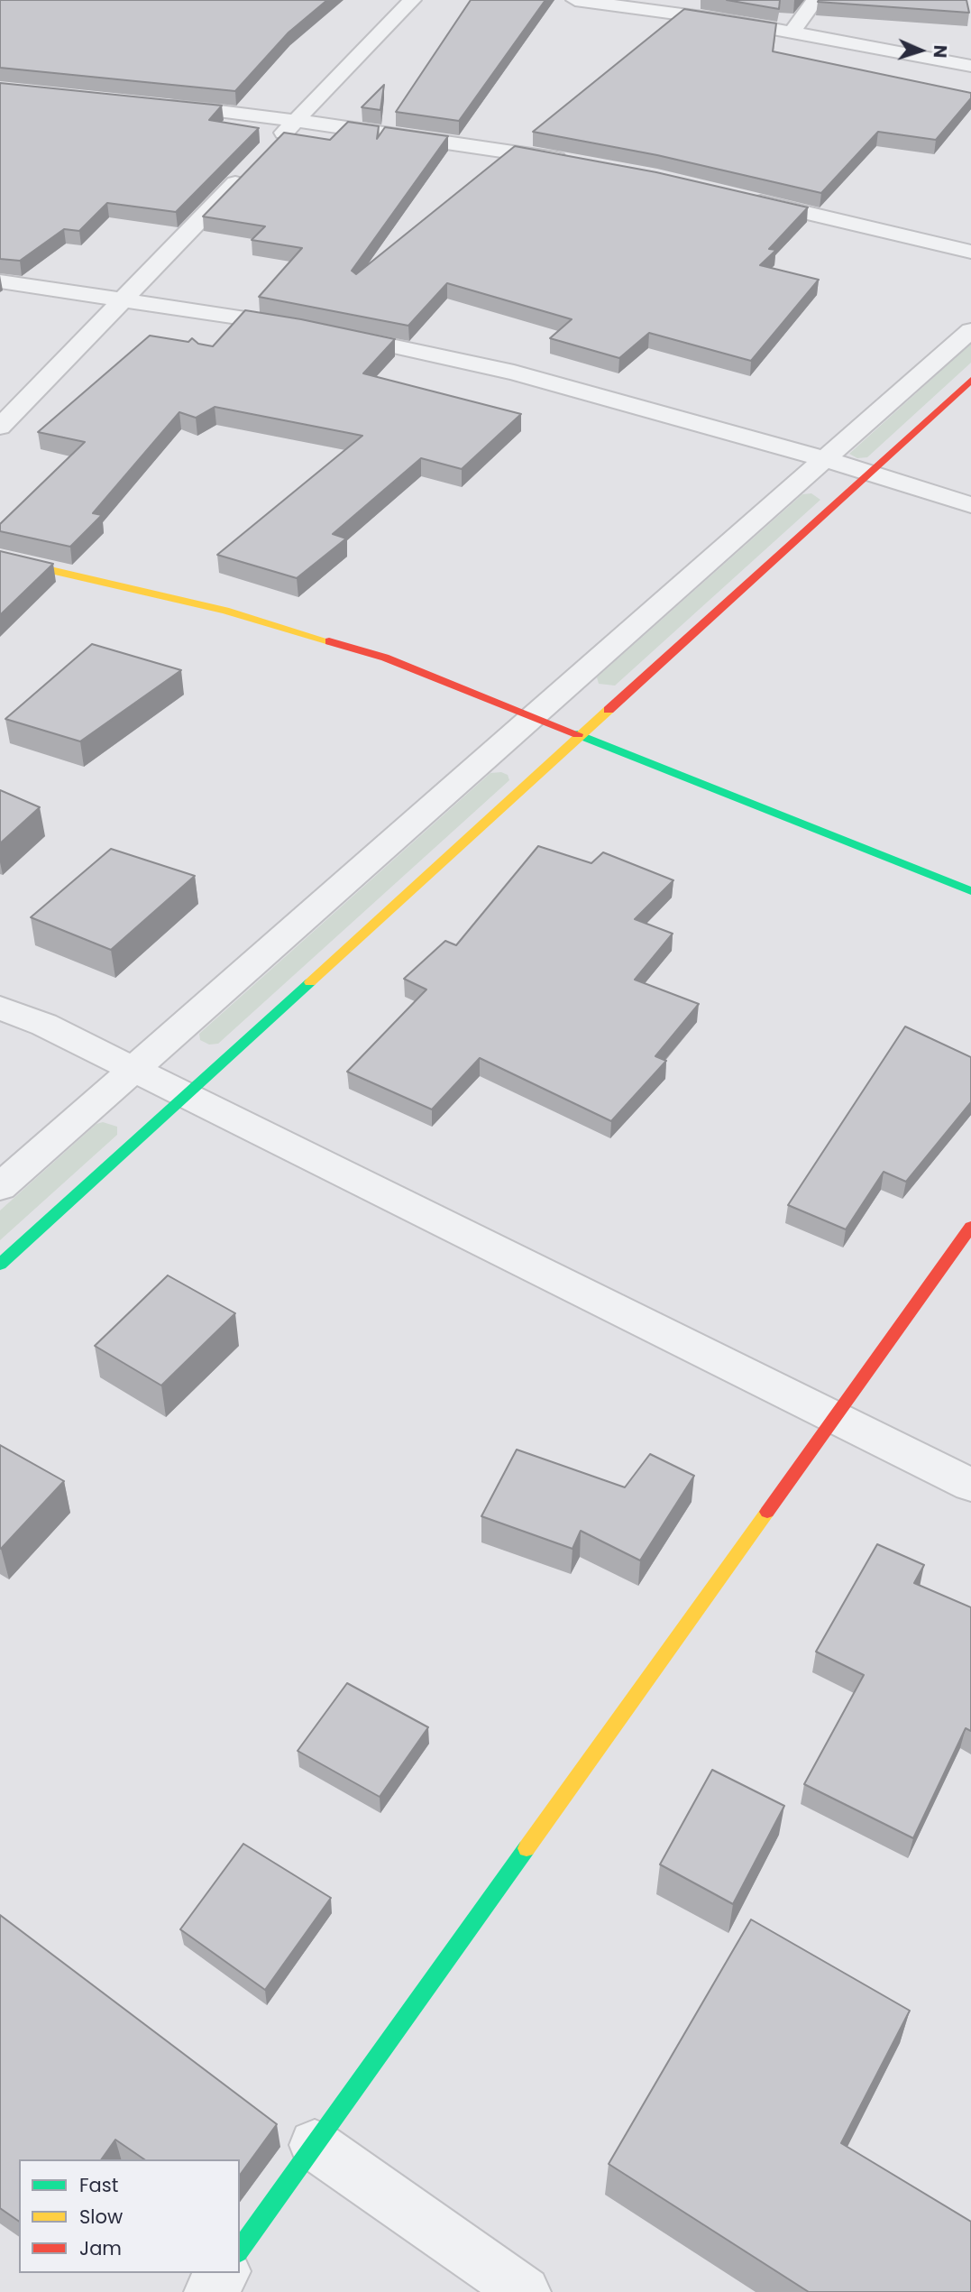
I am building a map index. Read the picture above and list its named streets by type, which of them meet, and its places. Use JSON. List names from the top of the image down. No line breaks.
{"legend":["Fast","Slow","Jam"],"north":"right"}
